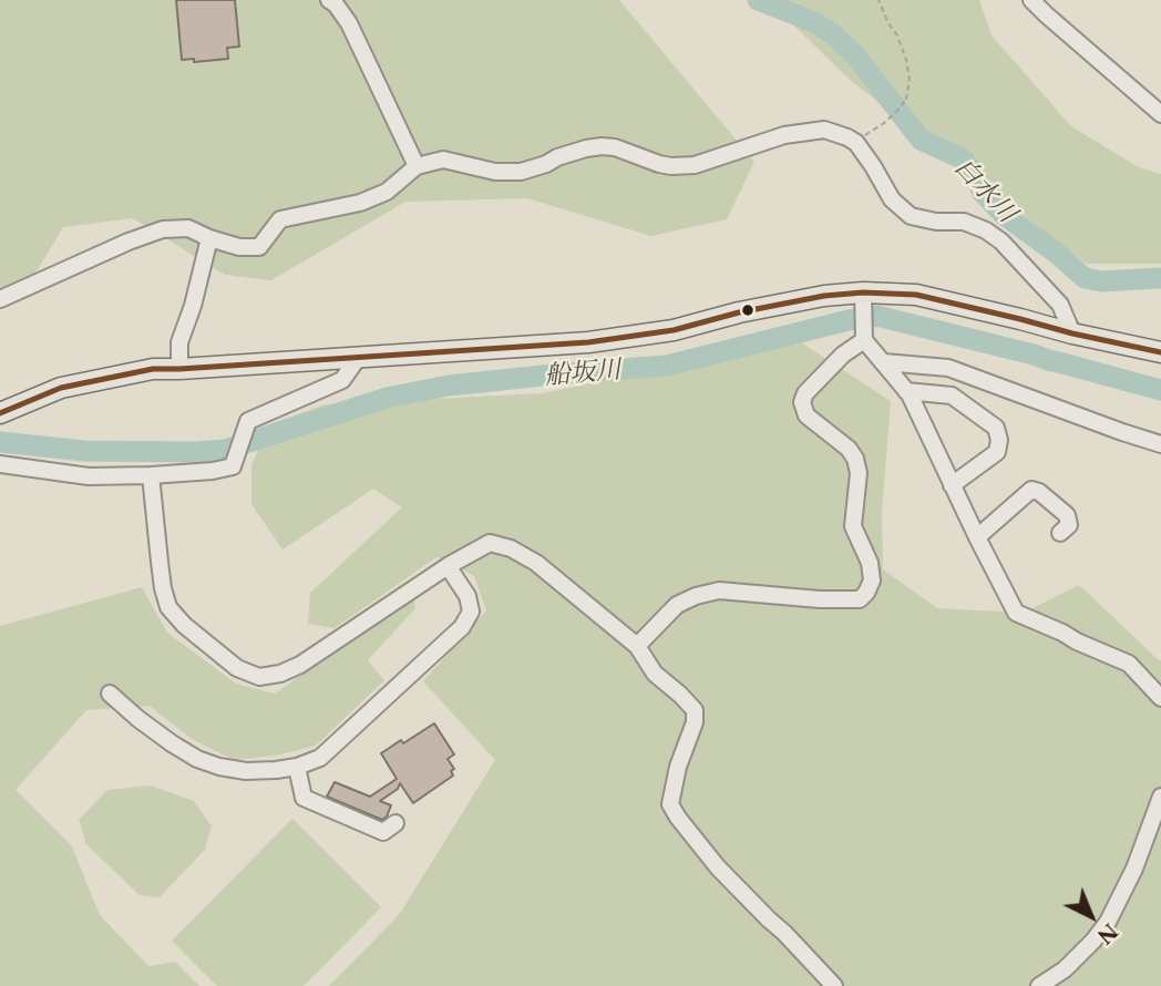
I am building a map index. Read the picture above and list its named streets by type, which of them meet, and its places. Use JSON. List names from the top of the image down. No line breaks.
{"water":["白水川","船坂川"],"north":"bottom right"}
